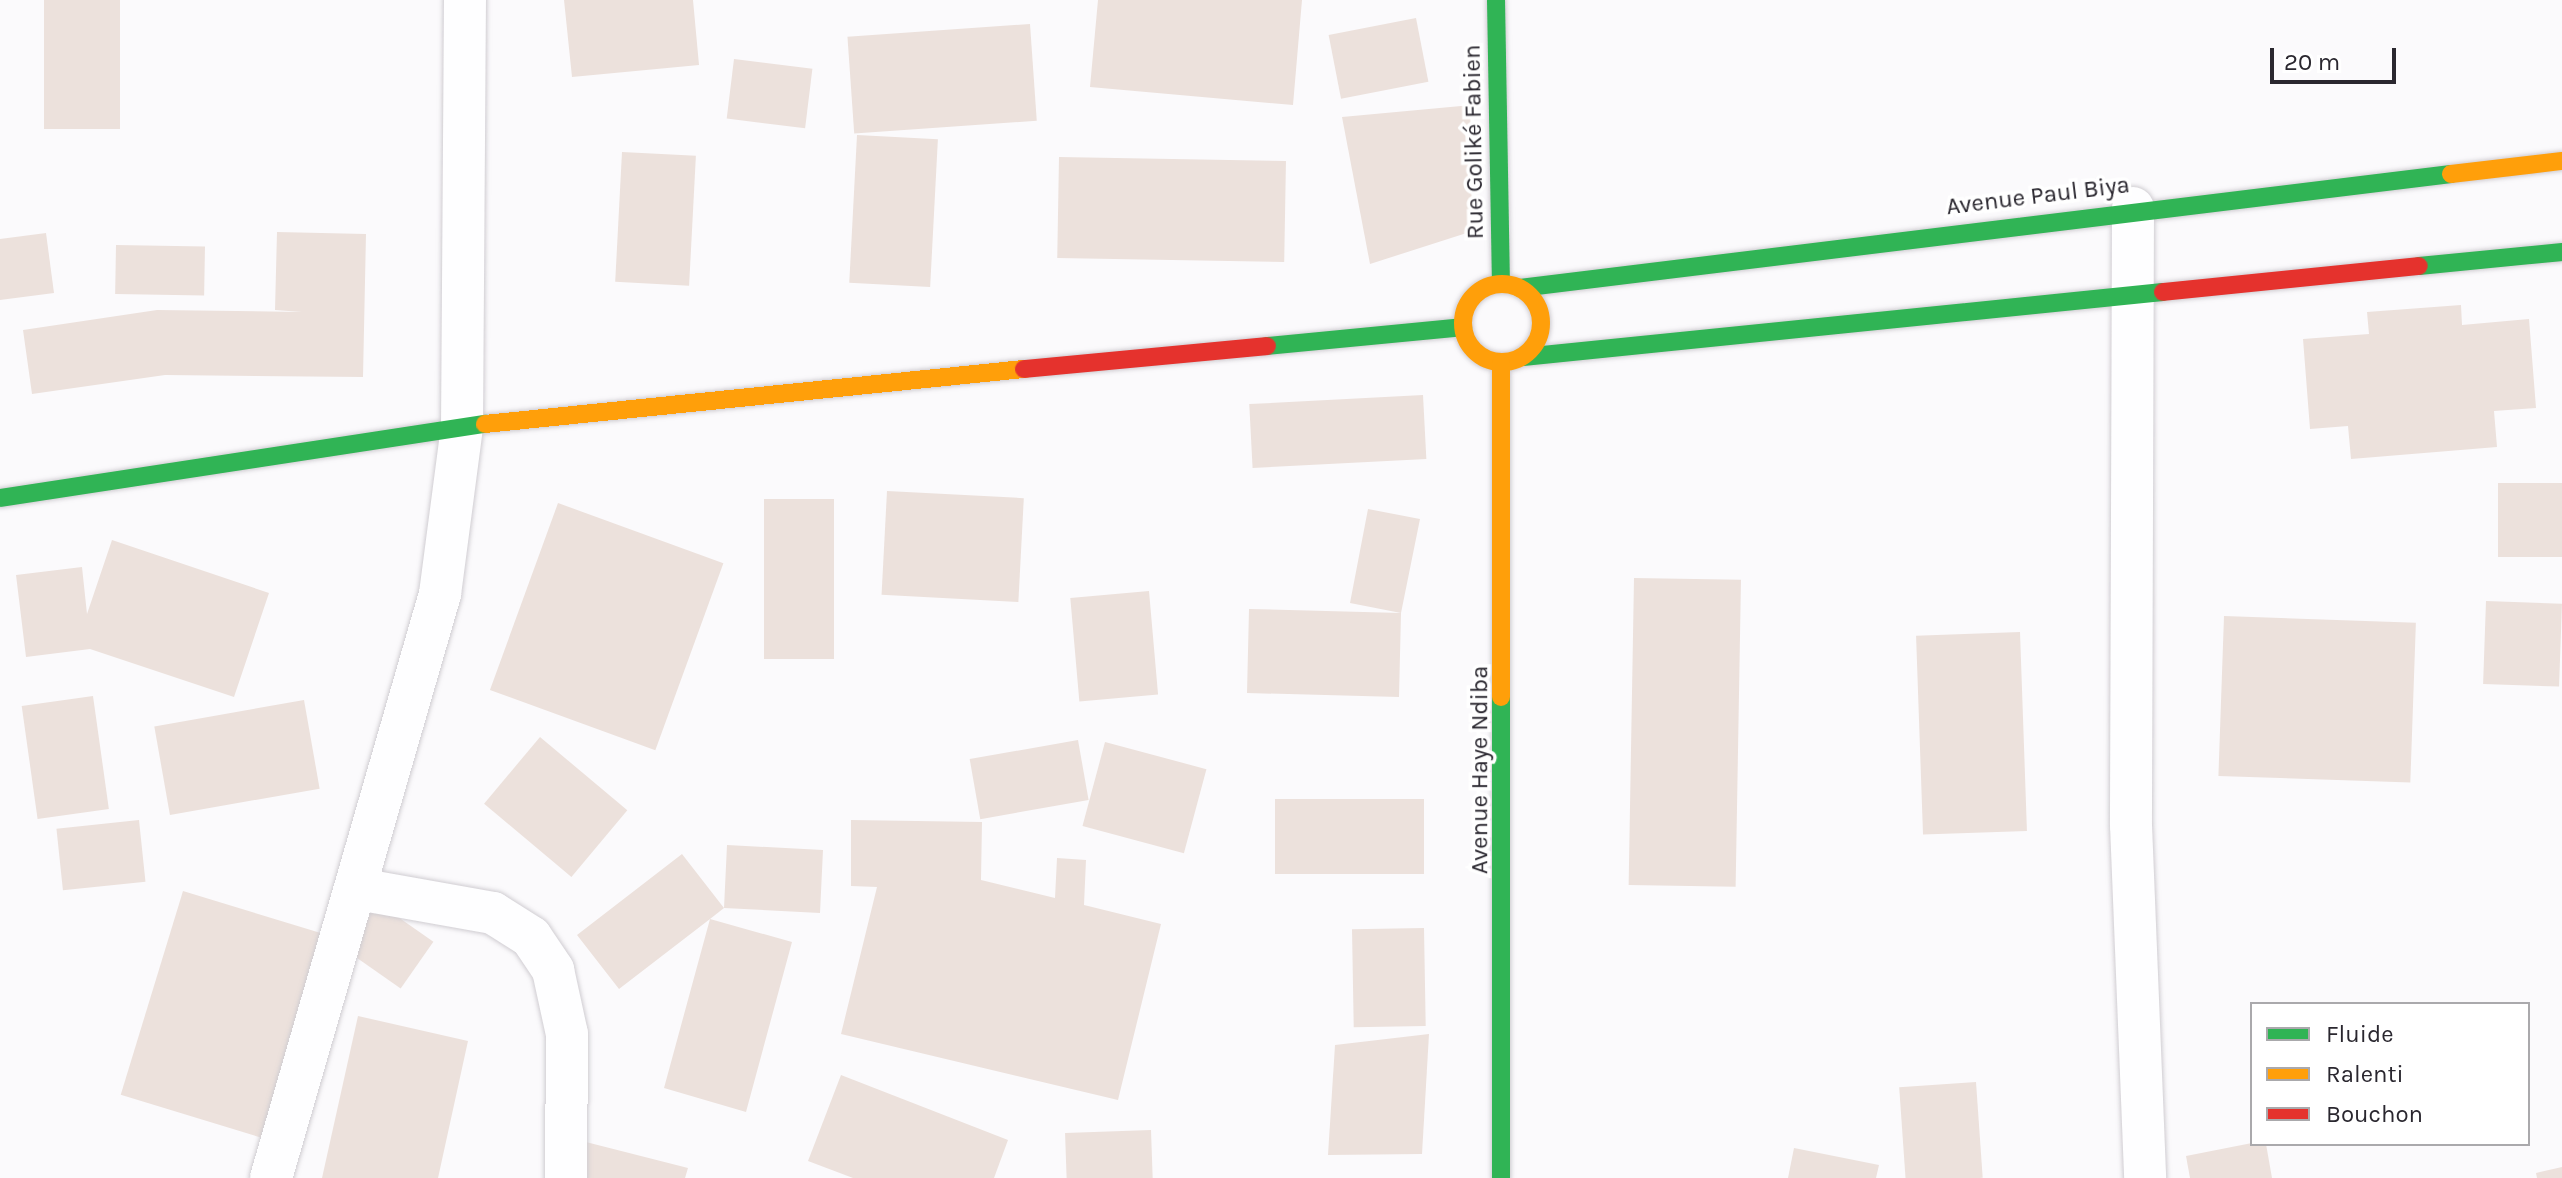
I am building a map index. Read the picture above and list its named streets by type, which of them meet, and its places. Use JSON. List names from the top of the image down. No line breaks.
{"streets":{"main road":["Rue Goliké Fabien","Avenue Paul Biya","Avenue Haye Ndiba"]},"crossings":[["Rue Goliké Fabien","Avenue Paul Biya"],["Rue Goliké Fabien","Avenue Haye Ndiba"],["Avenue Paul Biya","Avenue Haye Ndiba"]],"legend":["Fluide","Ralenti","Bouchon"],"scale_bar":"20 m"}
